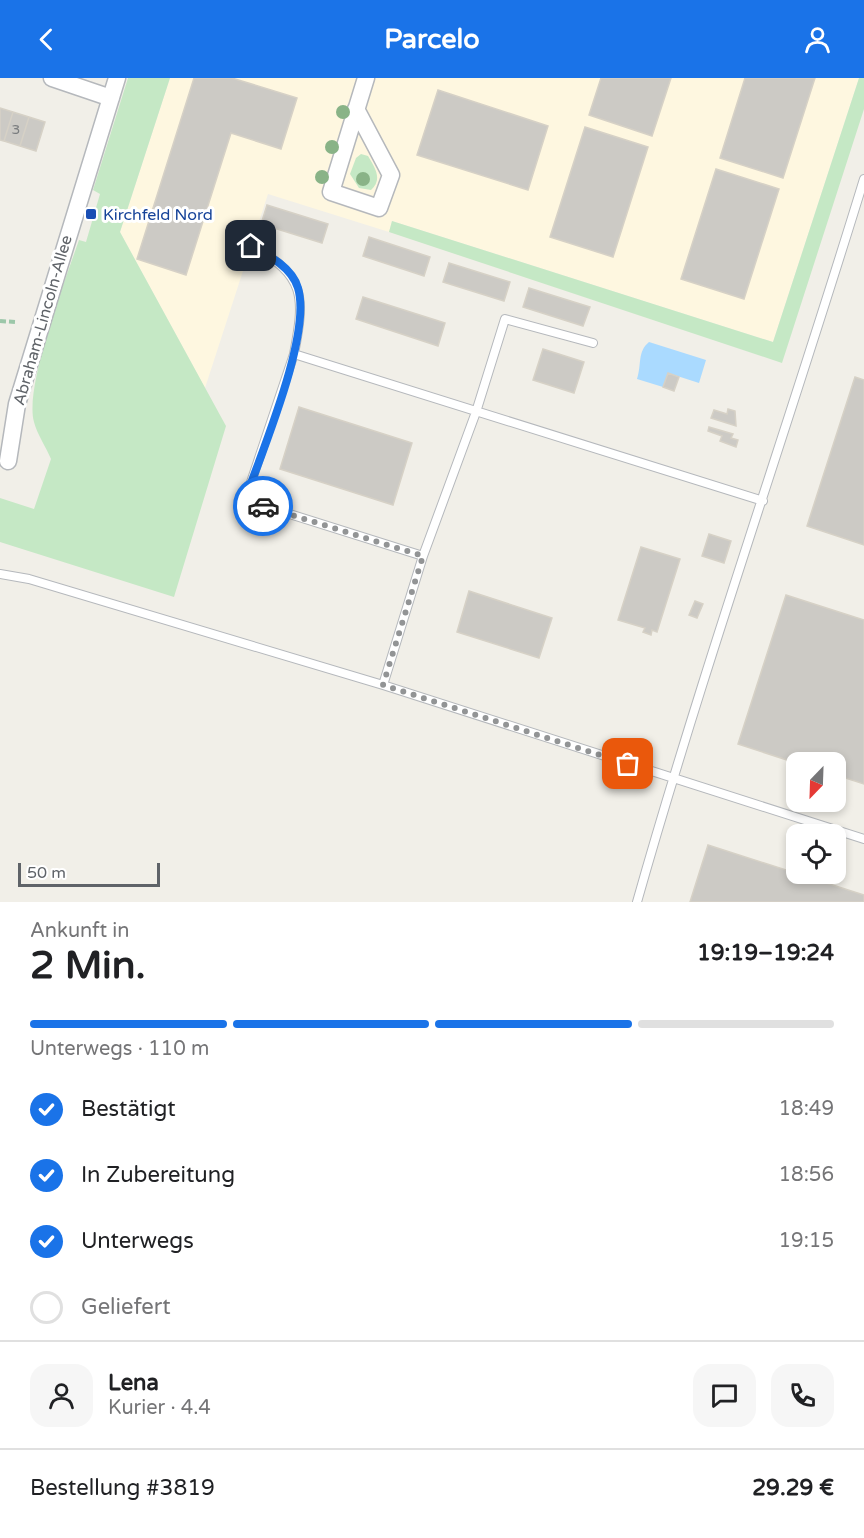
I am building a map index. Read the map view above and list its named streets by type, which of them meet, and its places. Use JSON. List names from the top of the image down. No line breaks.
{"streets":{"street":["Abraham-Lincoln-Allee"]},"places":{"transit":["Kirchfeld Nord"]},"house_numbers":["3"],"scale_bar":"50 m","north":"bottom left","page":{"header":"Parcelo","scale":"50 m","heading":["2 Min.","Ankunft in","19:19–19:24"],"panel":["Lena","Kurier · 4.4","Bestellung #3819","29.29 €"],"bar":"Unterwegs · 110 m","list":[["Bestätigt","18:49"],["In Zubereitung","18:56"],["Unterwegs","19:15"],"Geliefert"]}}
